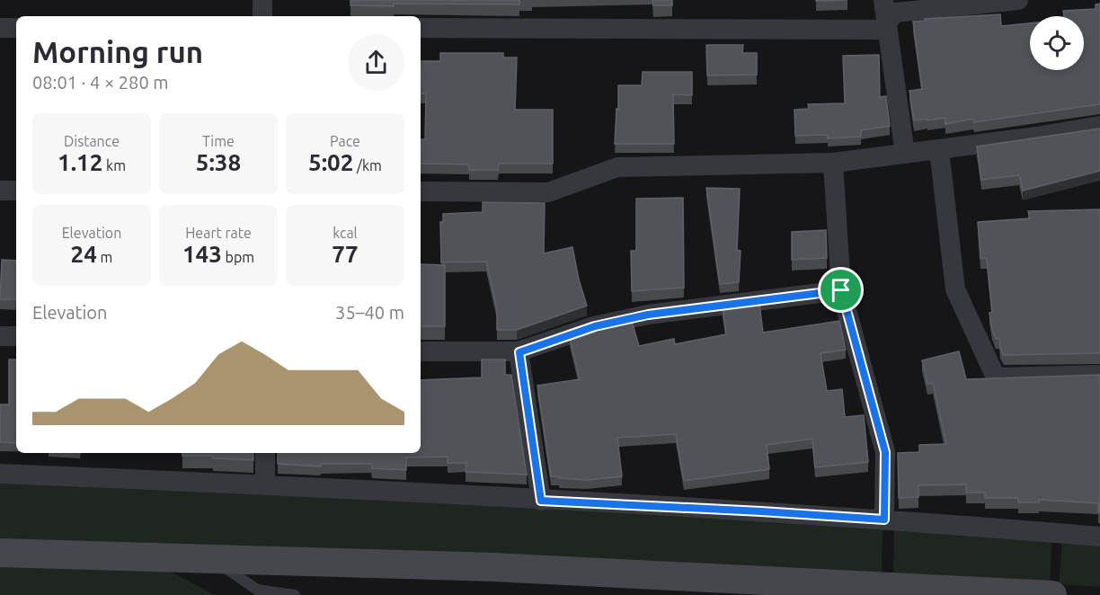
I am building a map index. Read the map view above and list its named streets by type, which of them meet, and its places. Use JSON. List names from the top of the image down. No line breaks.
{"page":{"heading":["Morning run","08:01 · 4 × 280 m"],"stats":[["Distance","1.12 km"],["Time","5:38"],["Pace","5:02 /km"],["Elevation","24 m"],["Heart rate","143 bpm"],["kcal","77"]],"chart":["Elevation","35–40 m"]}}
